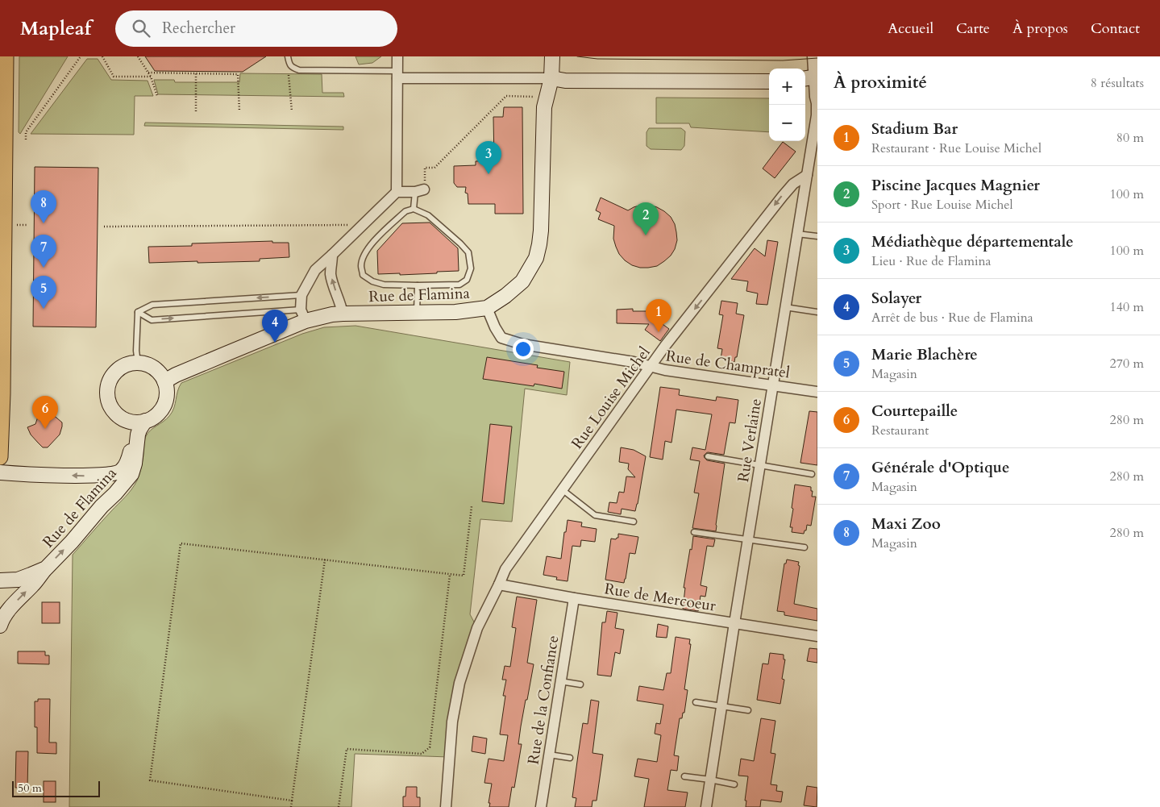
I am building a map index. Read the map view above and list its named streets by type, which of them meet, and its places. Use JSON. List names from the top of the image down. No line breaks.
{"streets":{"street":["Rue de Flamina","Rue de Champratel","Rue Louise Michel","Rue Verlaine","Rue de Mercoeur","Rue de la Confiance"]},"crossings":[["Rue de Flamina","Rue de Champratel"],["Rue de Champratel","Rue Louise Michel"],["Rue de Champratel","Rue Verlaine"],["Rue Louise Michel","Rue Verlaine"],["Rue Louise Michel","Rue de Mercoeur"],["Rue Verlaine","Rue de Mercoeur"],["Rue de Mercoeur","Rue de la Confiance"]],"scale_bar":"50 m","page":{"header":"Mapleaf","search":"Rechercher","nav":["Accueil","Carte","À propos","Contact"],"heading":["À proximité","8 résultats"],"map_buttons":["+","−"],"list":[{"mark":"1","name":"Stadium Bar","note":"Restaurant · Rue Louise Michel","value":"80 m"},{"mark":"2","name":"Piscine Jacques Magnier","note":"Sport · Rue Louise Michel","value":"100 m"},{"mark":"3","name":"Médiathèque départementale","note":"Lieu · Rue de Flamina","value":"100 m"},{"mark":"4","name":"Solayer","note":"Arrêt de bus · Rue de Flamina","value":"140 m"},{"mark":"5","name":"Marie Blachère","note":"Magasin","value":"270 m"},{"mark":"6","name":"Courtepaille","note":"Restaurant","value":"280 m"},{"mark":"7","name":"Générale d'Optique","note":"Magasin","value":"280 m"},{"mark":"8","name":"Maxi Zoo","note":"Magasin","value":"280 m"}],"pins":["3","8","2","7","5","1","4","6"],"scale":"50 m"}}
